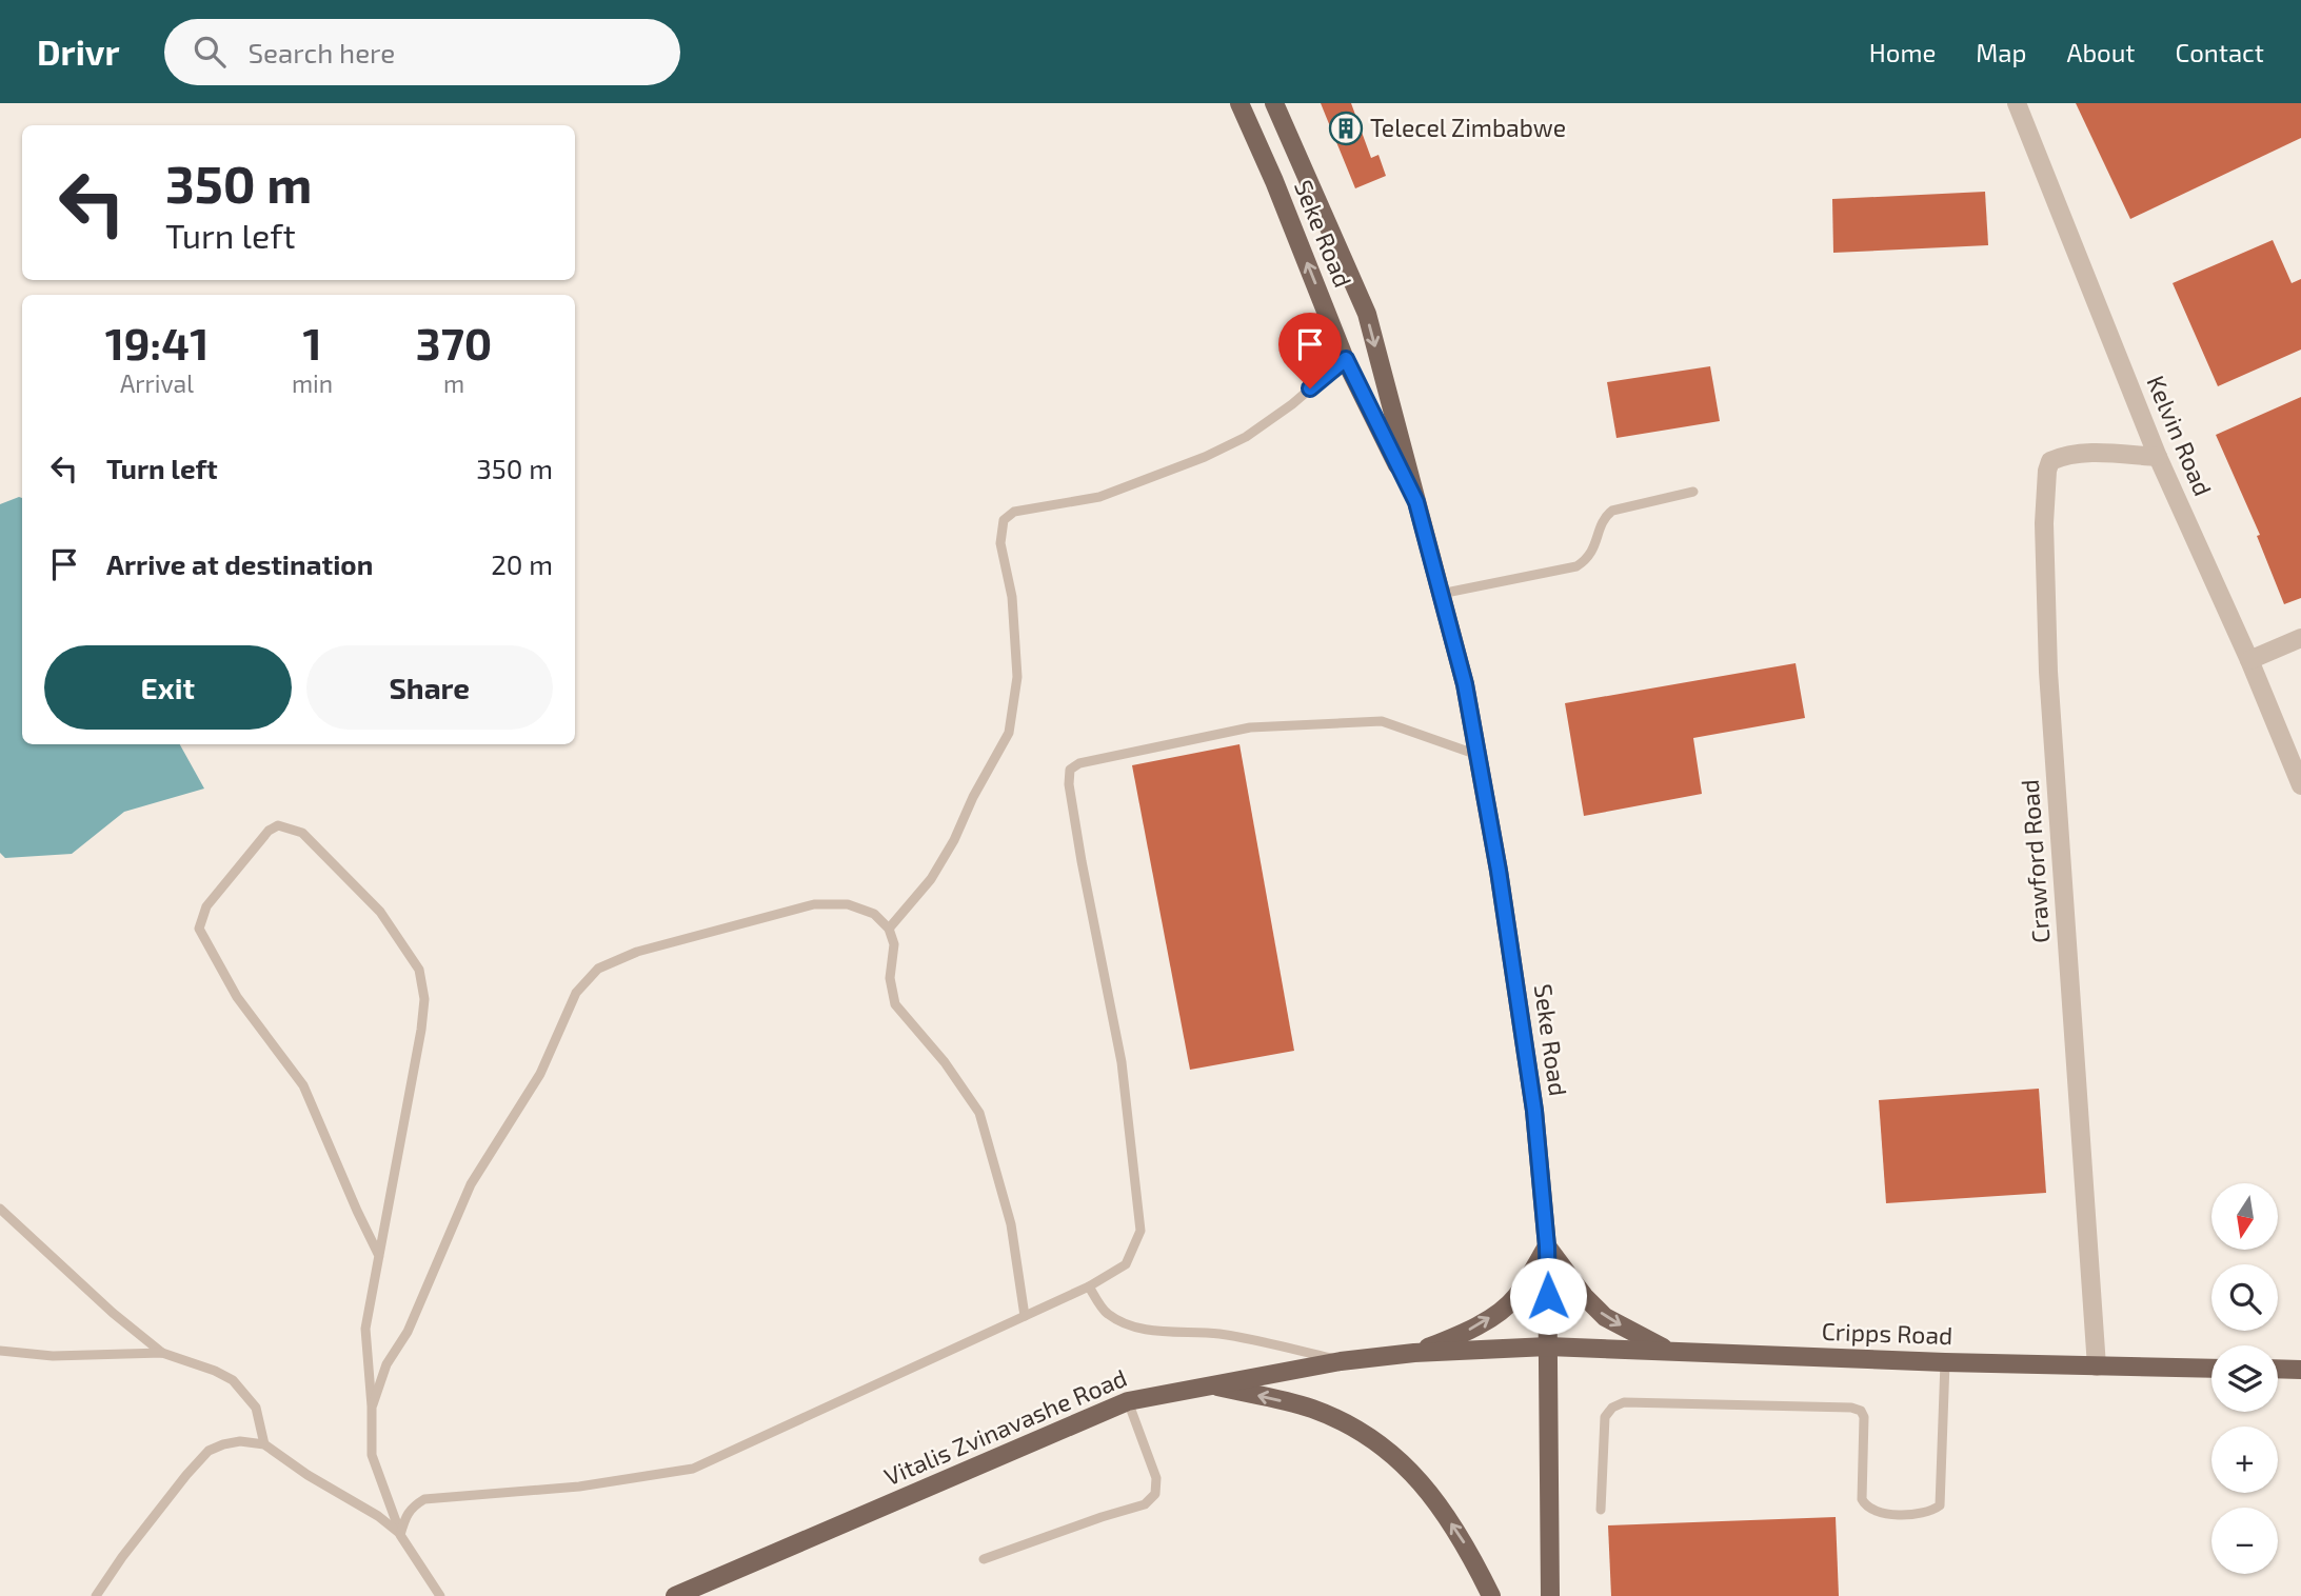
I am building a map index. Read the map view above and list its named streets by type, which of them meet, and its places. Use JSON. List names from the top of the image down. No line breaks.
{"streets":{"main road":["Seke Road","Cripps Road","Vitalis Zvinavashe Road"],"street":["Kelvin Road","Crawford Road"]},"crossings":[["Seke Road","Cripps Road"],["Seke Road","Vitalis Zvinavashe Road"],["Kelvin Road","Crawford Road"],["Crawford Road","Cripps Road"],["Cripps Road","Vitalis Zvinavashe Road"]],"places":{"building":["Telecel Zimbabwe"]},"north":"bottom","page":{"header":"Drivr","search":"Search here","nav":["Home","Map","About","Contact"],"turn":["350 m","Turn left"],"eta":["19:41","Arrival","1","min","370","m"],"list":[{"name":"Turn left","value":"350 m"},{"name":"Arrive at destination","value":"20 m"}],"buttons":["Exit","Share"],"map_buttons":["+","−"]}}
